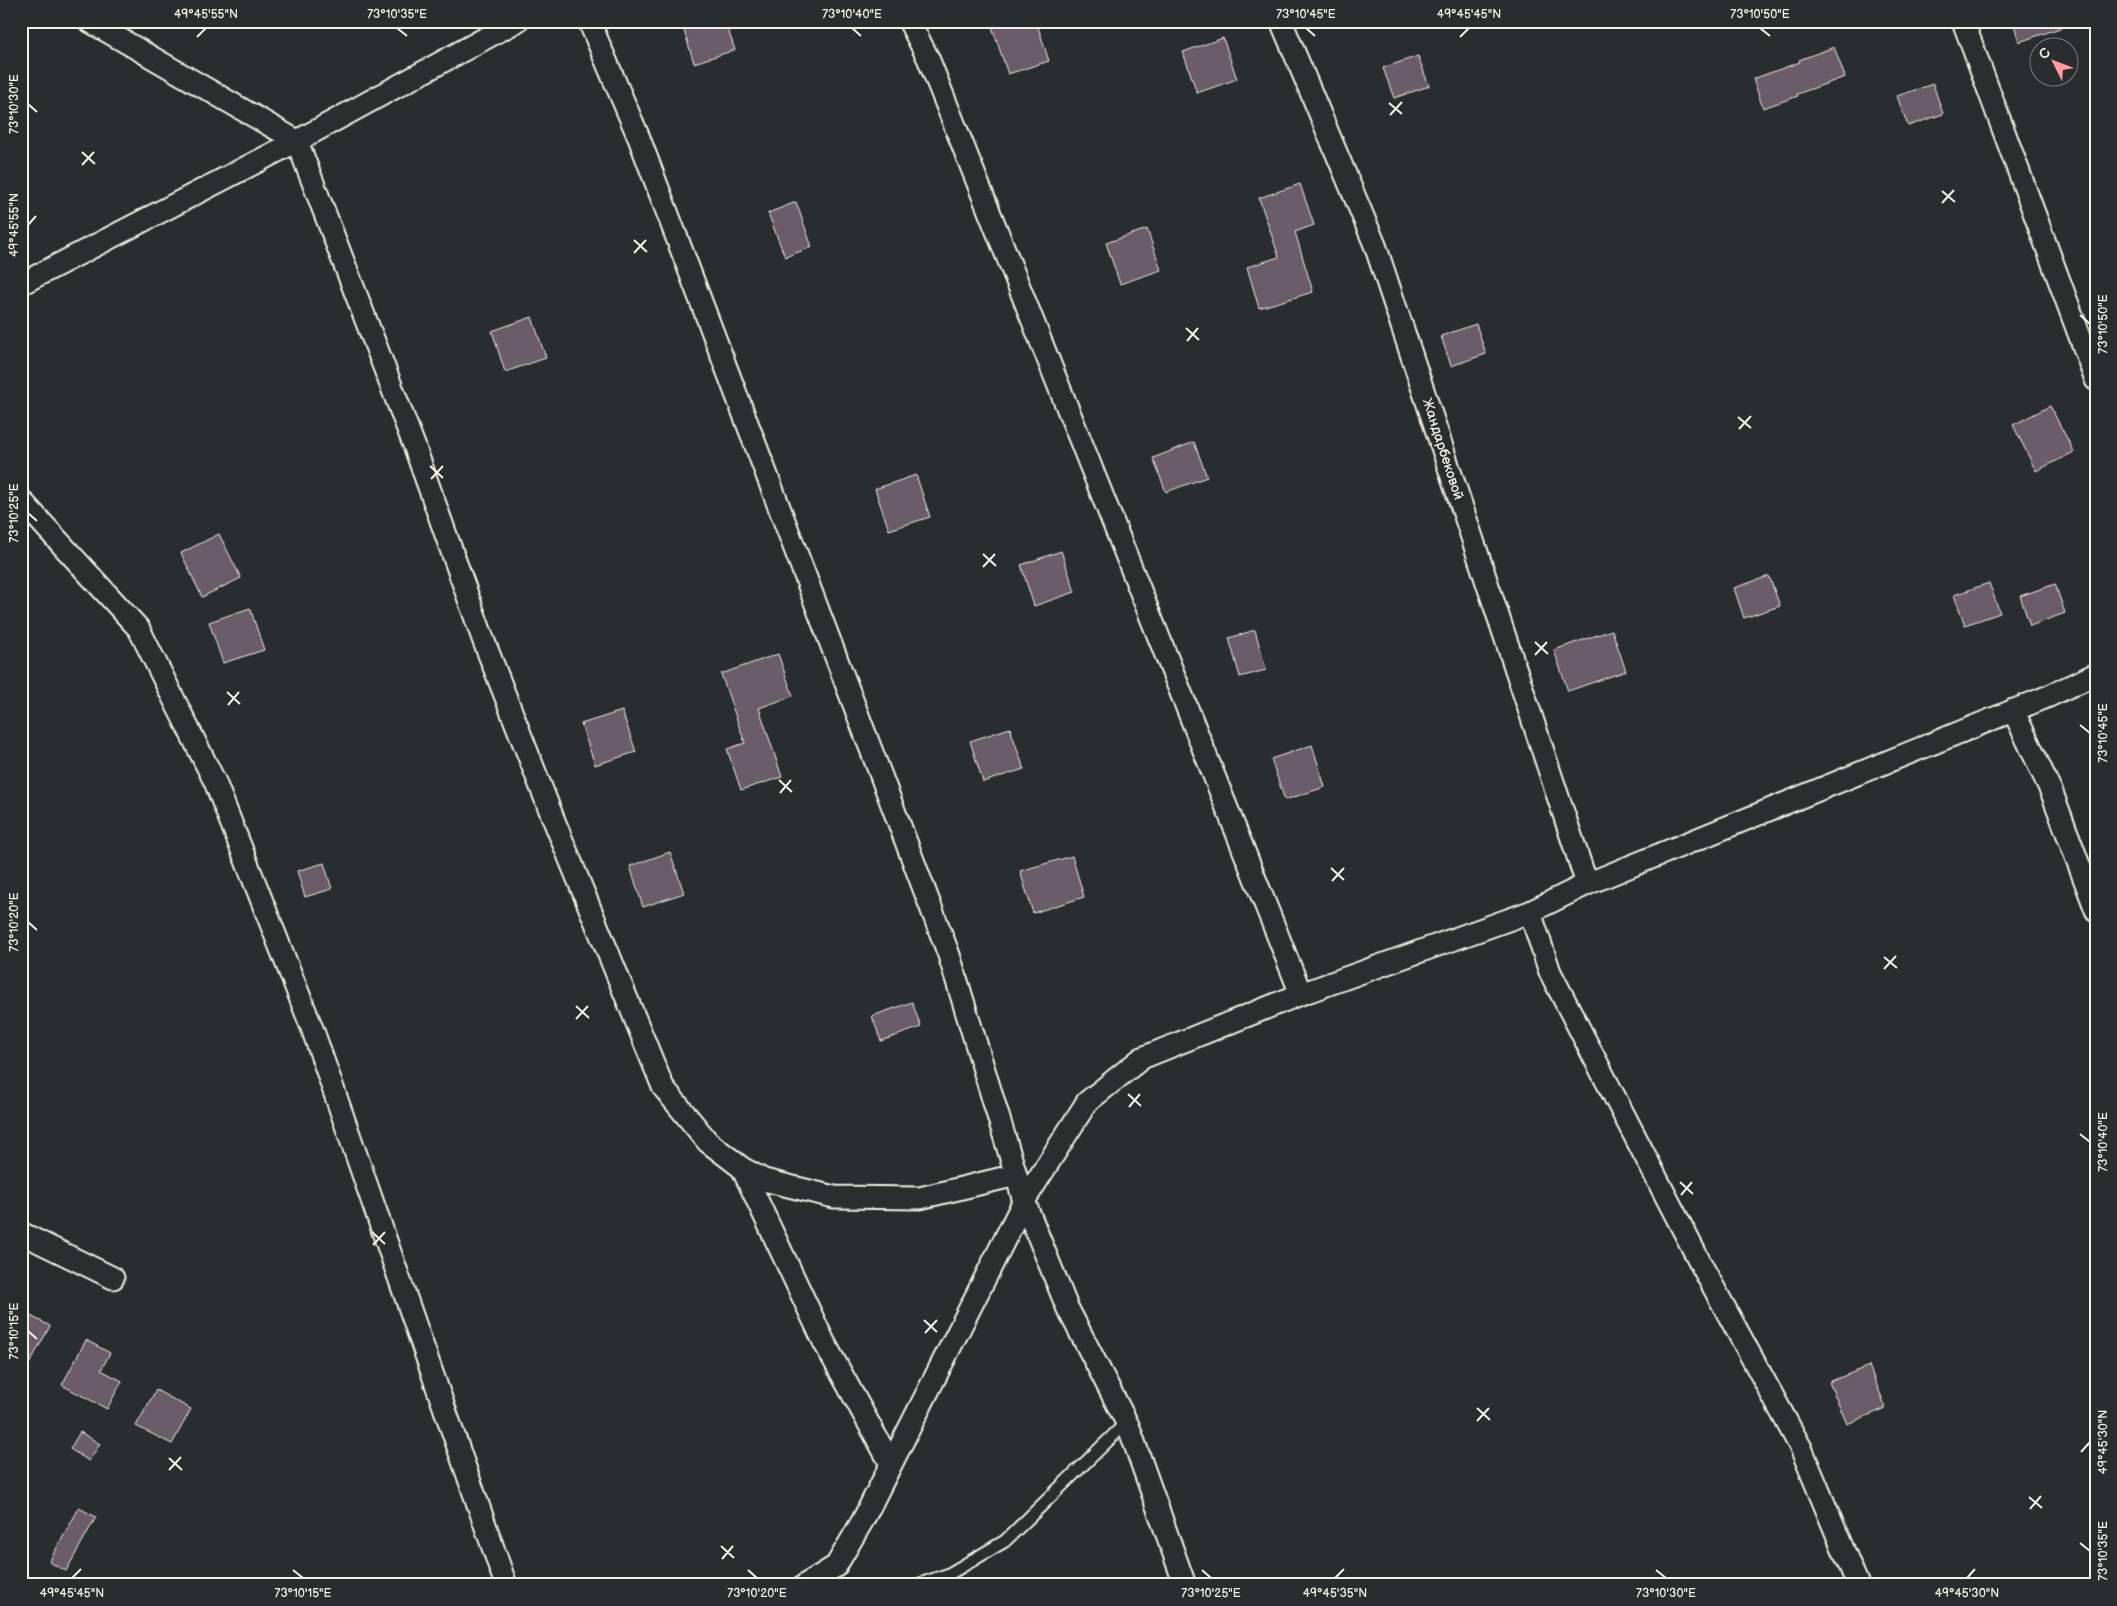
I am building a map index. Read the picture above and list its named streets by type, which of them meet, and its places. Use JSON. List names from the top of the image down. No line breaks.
{"streets":{"street":["Жандарбековой"]},"north":"top left","coordinates":["49°45'55\"N","73°10'35\"E","73°10'40\"E","73°10'45\"E","49°45'45\"N","73°10'50\"E","73°10'30\"E","73°10'25\"E","73°10'20\"E","73°10'15\"E","49°45'30\"N","49°45'35\"N"]}
